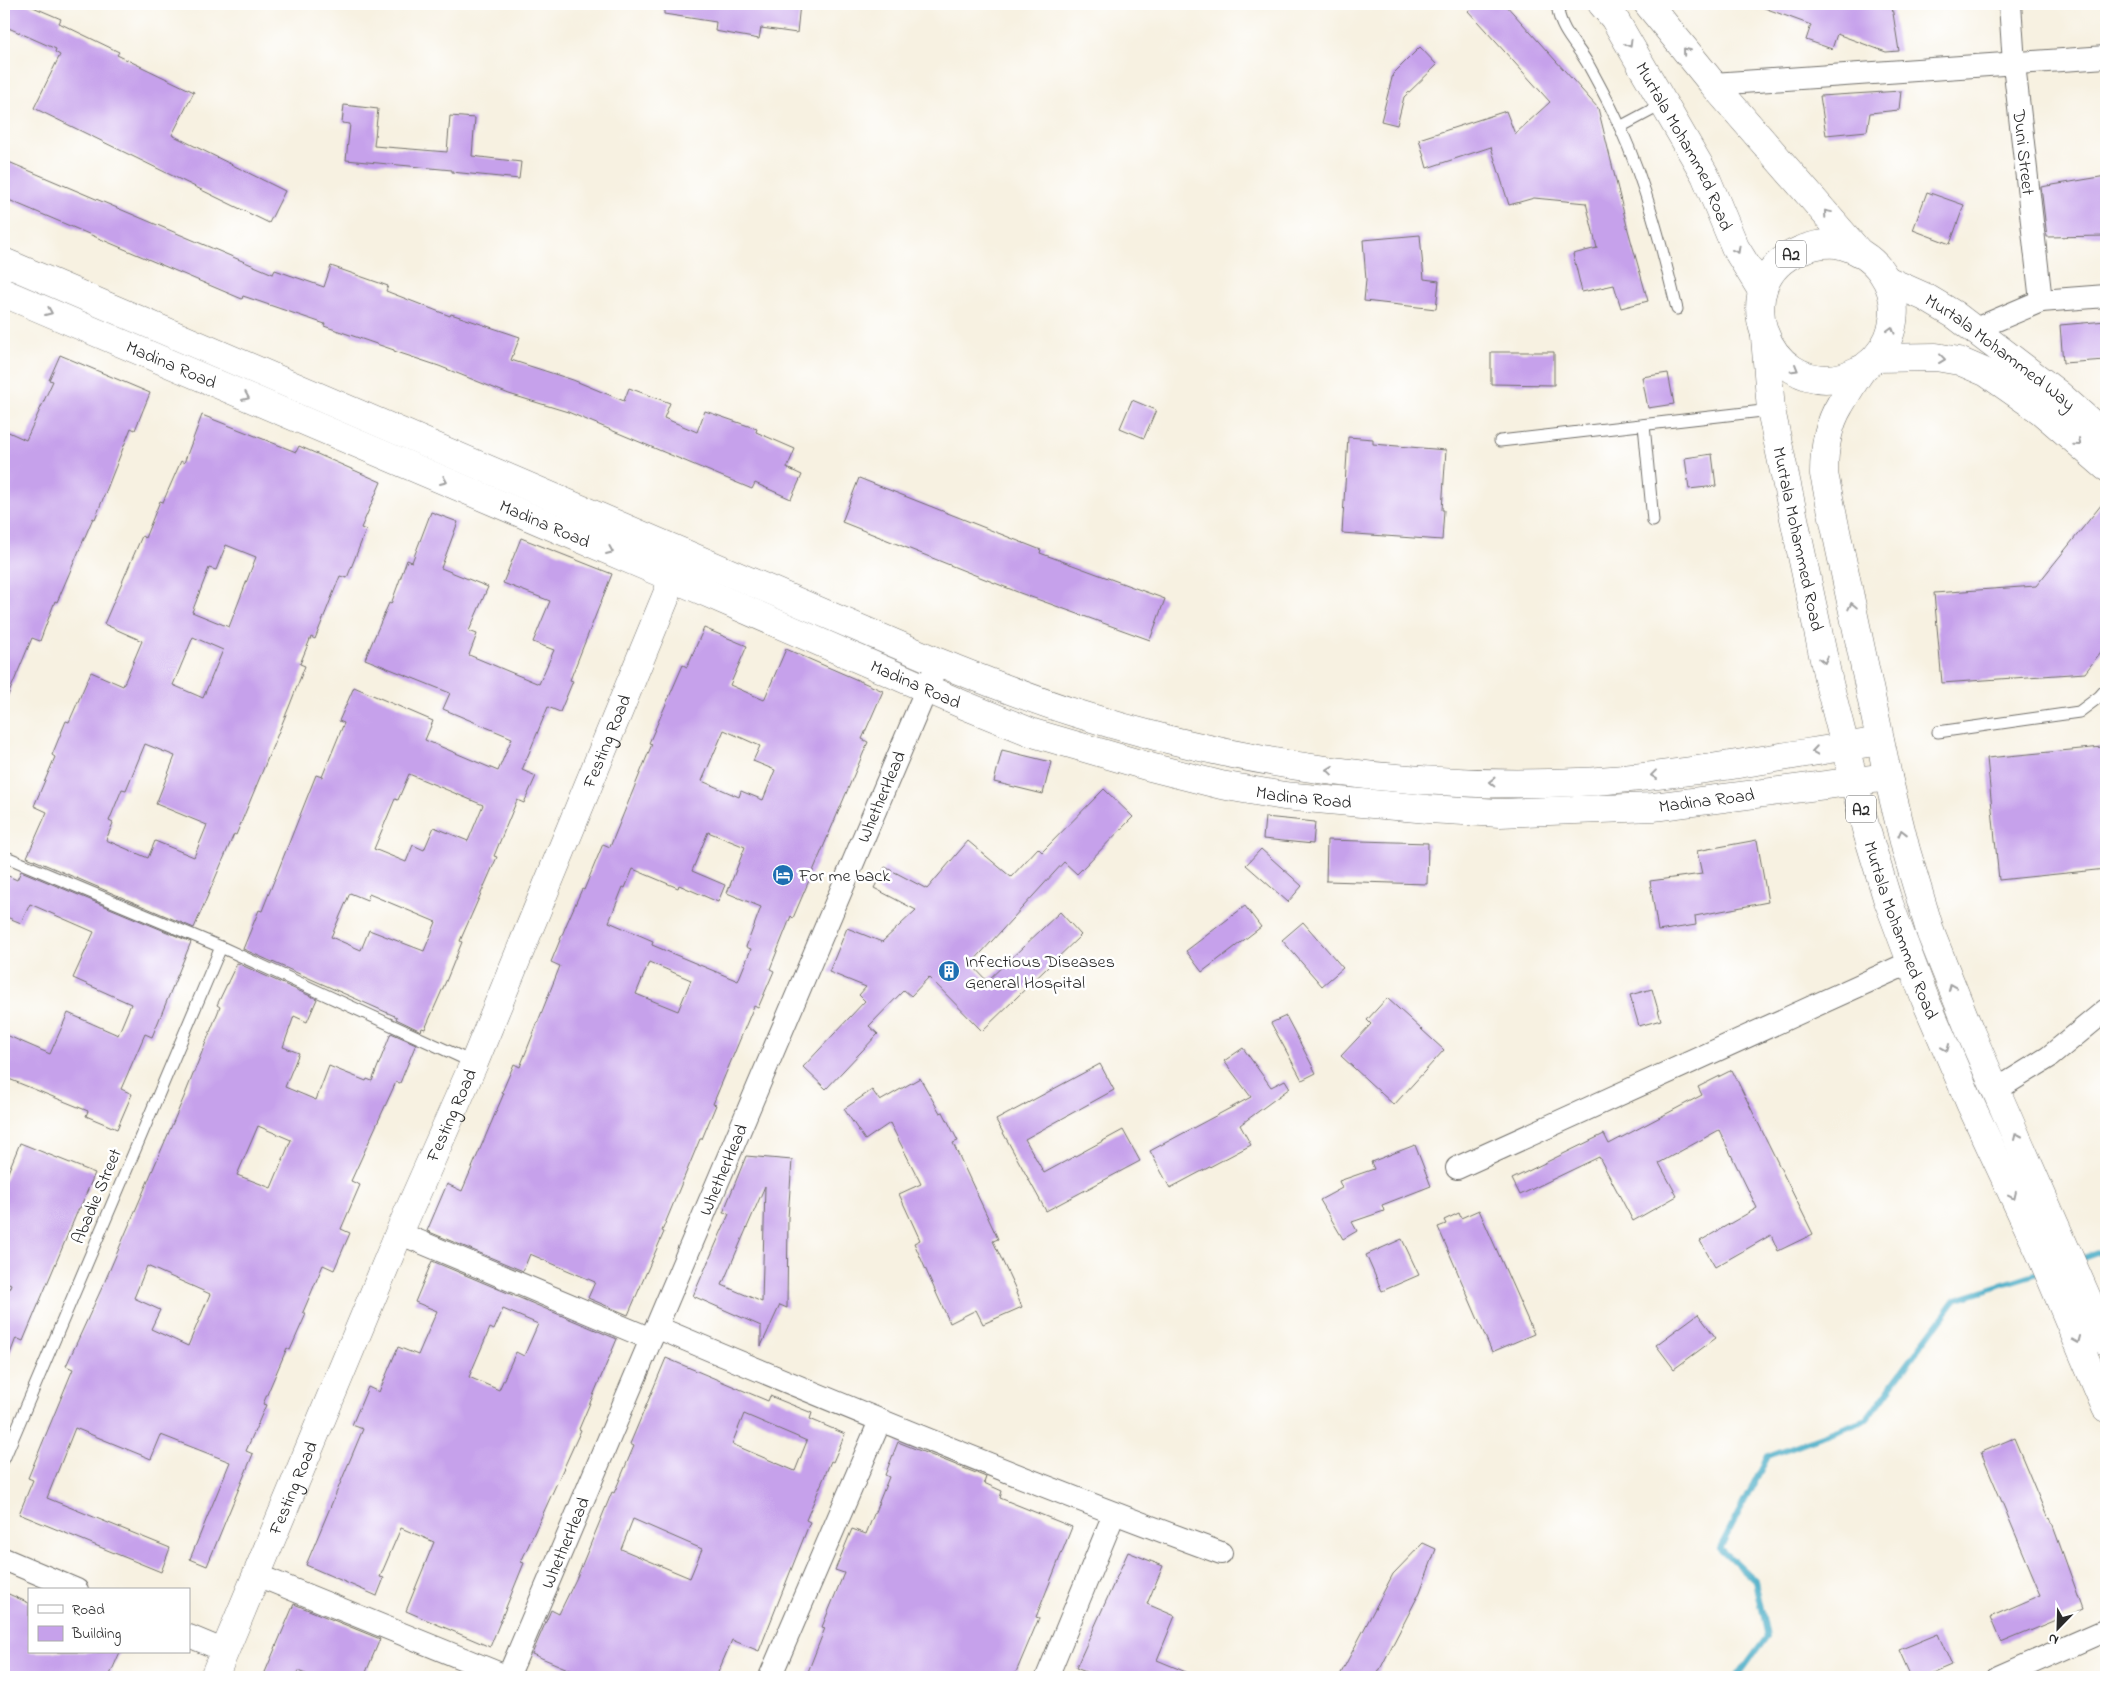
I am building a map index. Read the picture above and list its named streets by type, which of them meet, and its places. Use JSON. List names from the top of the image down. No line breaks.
{"streets":{"main road":["Murtala Mohammed Road","A2","Murtala Mohammed Way","Madina Road","Festing Road"],"street":["Duni Street","WhetherHead"],"lane":["Abadie Street"]},"crossings":[["Murtala Mohammed Road","A2"],["Murtala Mohammed Road","Murtala Mohammed Way"],["Murtala Mohammed Road","Madina Road"],["A2","Murtala Mohammed Way"],["Madina Road","Festing Road"],["Madina Road","WhetherHead"]],"places":{"hotel":["For me back"],"building":["Infectious Diseases General Hospital"]},"legend":["Road","Building"],"north":"bottom left"}
